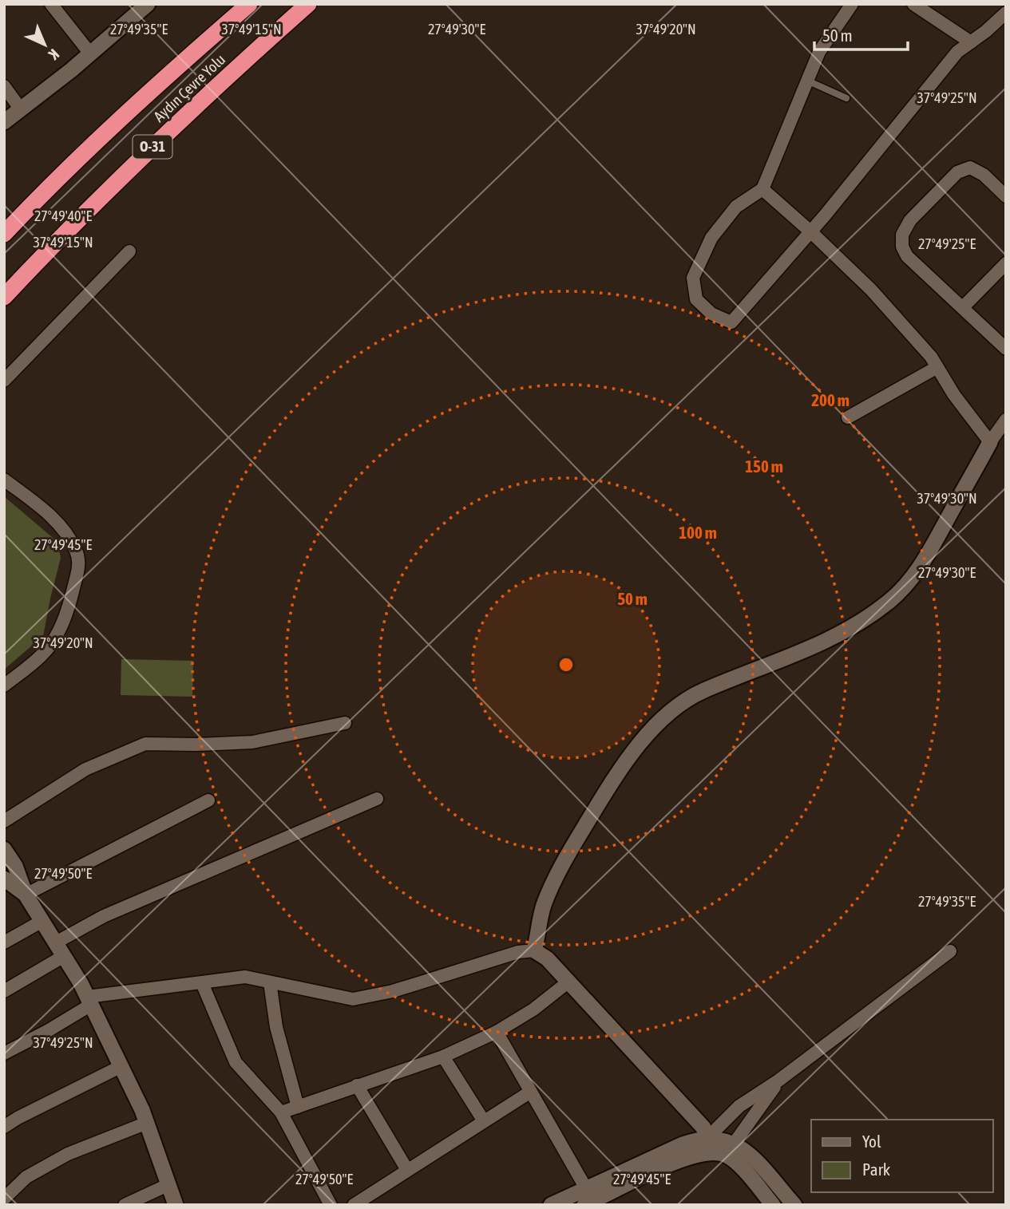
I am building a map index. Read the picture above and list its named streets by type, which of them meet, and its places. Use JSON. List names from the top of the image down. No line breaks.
{"streets":{"highway":["Aydın Çevre Yolu","O-31"]},"legend":["Yol","Park"],"scale_bar":"50 m","north":"bottom right","coordinates":["37°49'15\"N","37°49'20\"N","27°49'35\"E","27°49'30\"E","37°49'25\"N","27°49'40\"E","27°49'25\"E","37°49'30\"N","27°49'45\"E","27°49'50\"E"],"rings":["200 m","150 m","100 m","50 m"]}
